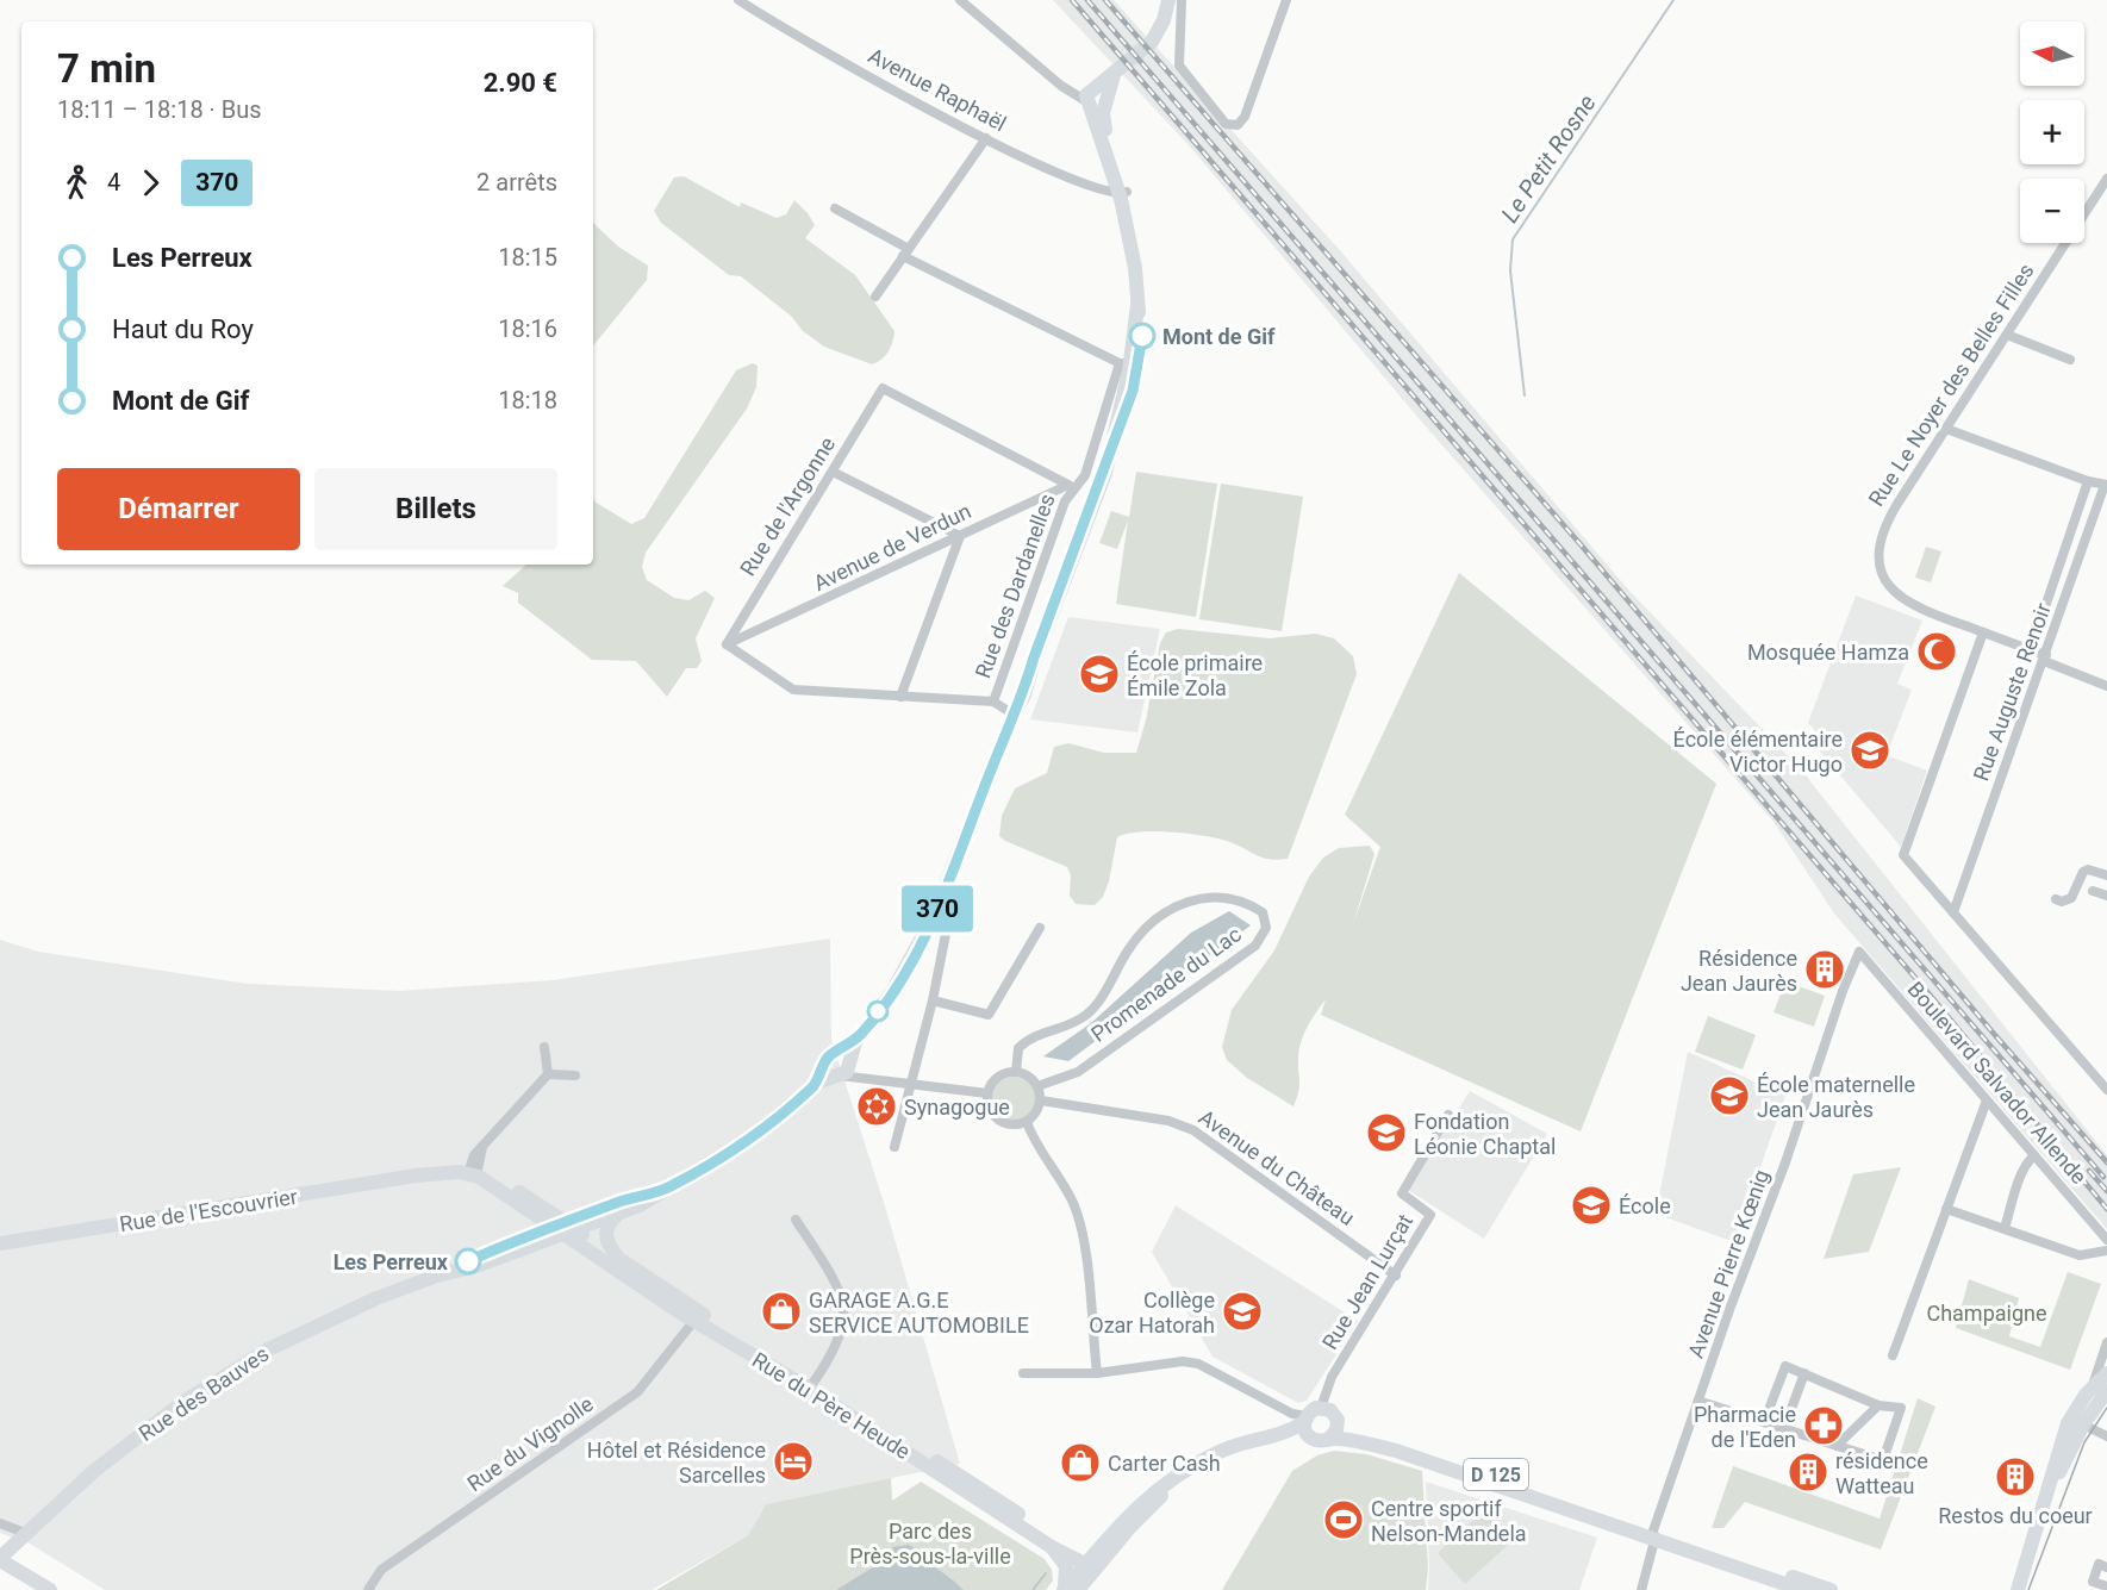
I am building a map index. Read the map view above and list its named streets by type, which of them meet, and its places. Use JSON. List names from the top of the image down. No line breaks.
{"streets":{"main road":["Rue de l'Escouvrier","Rue des Bauves","Rue du Père Heude","D 125"],"street":["Avenue Raphaël","Rue Le Noyer des Belles Filles","Rue de l'Argonne","Avenue de Verdun","Rue des Dardanelles","Rue Auguste Renoir","Promenade du Lac","Boulevard Salvador Allende","Avenue du Château","Avenue Pierre Kœnig","Rue Jean Lurçat","Rue du Vignolle"]},"crossings":[["Rue Le Noyer des Belles Filles","Rue Auguste Renoir"],["Rue de l'Argonne","Avenue de Verdun"],["Rue de l'Argonne","Rue des Dardanelles"],["Avenue de Verdun","Rue des Dardanelles"],["Promenade du Lac","Avenue du Château"],["Boulevard Salvador Allende","Avenue Pierre Kœnig"],["Avenue du Château","Rue Jean Lurçat"],["Avenue Pierre Kœnig","D 125"],["Rue Jean Lurçat","D 125"],["Rue des Bauves","Rue du Père Heude"],["Rue du Père Heude","Rue du Vignolle"]],"water":["Le Petit Rosne"],"parks":["Champaigne","Parc des Près-sous-la-ville"],"places":{"other":["Mont de Gif","Les Perreux"],"mosque":["Mosquée Hamza"],"school or university":["École primaire Émile Zola","École élémentaire Victor Hugo","École maternelle Jean Jaurès","Fondation Léonie Chaptal","École","Collège Ozar Hatorah"],"building":["Résidence Jean Jaurès","résidence Watteau","Restos du coeur"],"synagogue":["Synagogue"],"shop":["GARAGE A.G.E SERVICE AUTOMOBILE","Carter Cash"],"pharmacy":["Pharmacie de l'Eden"],"hotel":["Hôtel et Résidence Sarcelles"],"sports":["Centre sportif Nelson-Mandela"]},"lines":["bus line 370"],"north":"left","page":{"on_map":"370","map_buttons":["+","−"],"heading":["7 min","18:11 – 18:18 · Bus","2.90 €"],"legs":["4","370","2 arrêts"],"list":[{"name":"Les Perreux","value":"18:15"},{"name":"Haut du Roy","value":"18:16"},{"name":"Mont de Gif","value":"18:18"}],"buttons":["Démarrer","Billets"]}}
